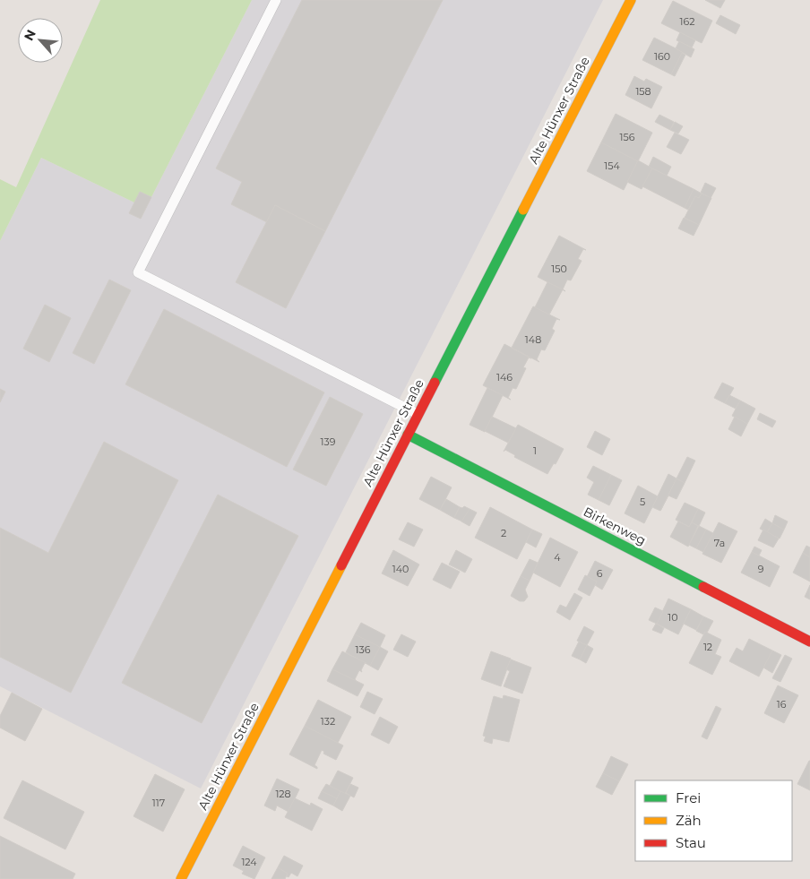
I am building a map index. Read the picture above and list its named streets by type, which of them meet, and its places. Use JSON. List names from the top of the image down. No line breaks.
{"streets":{"street":["Alte Hünxer Straße","Birkenweg"]},"crossings":[["Alte Hünxer Straße","Birkenweg"]],"house_numbers":["162","160","158","156","154","150","148","146","139","1","5","2","7a","4","140","9","6","10","12","136","16","132","128","117","124"],"legend":["Frei","Zäh","Stau"],"north":"top left"}
